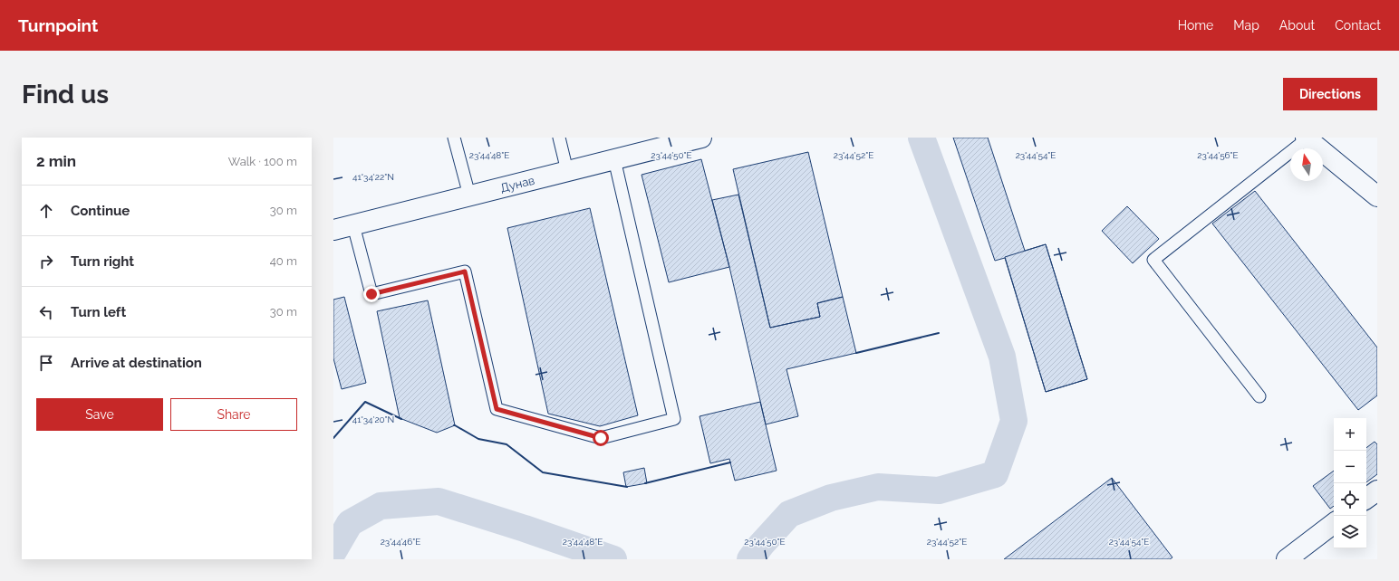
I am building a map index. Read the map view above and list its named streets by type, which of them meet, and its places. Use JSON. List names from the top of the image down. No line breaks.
{"streets":{"street":["Дунав"]},"north":"top","page":{"header":"Turnpoint","nav":["Home","Map","About","Contact"],"buttons":["Directions",["Save","Share"]],"title":"Find us","heading":["2 min","Walk · 100 m"],"list":[["Continue","30 m"],["Turn right","40 m"],["Turn left","30 m"],"Arrive at destination"],"map_buttons":["+","−"]},"coordinates":["23°44'48\"E","23°44'50\"E","23°44'52\"E","23°44'54\"E","23°44'56\"E","41°34'22\"N","41°34'20\"N","23°44'46\"E"]}
